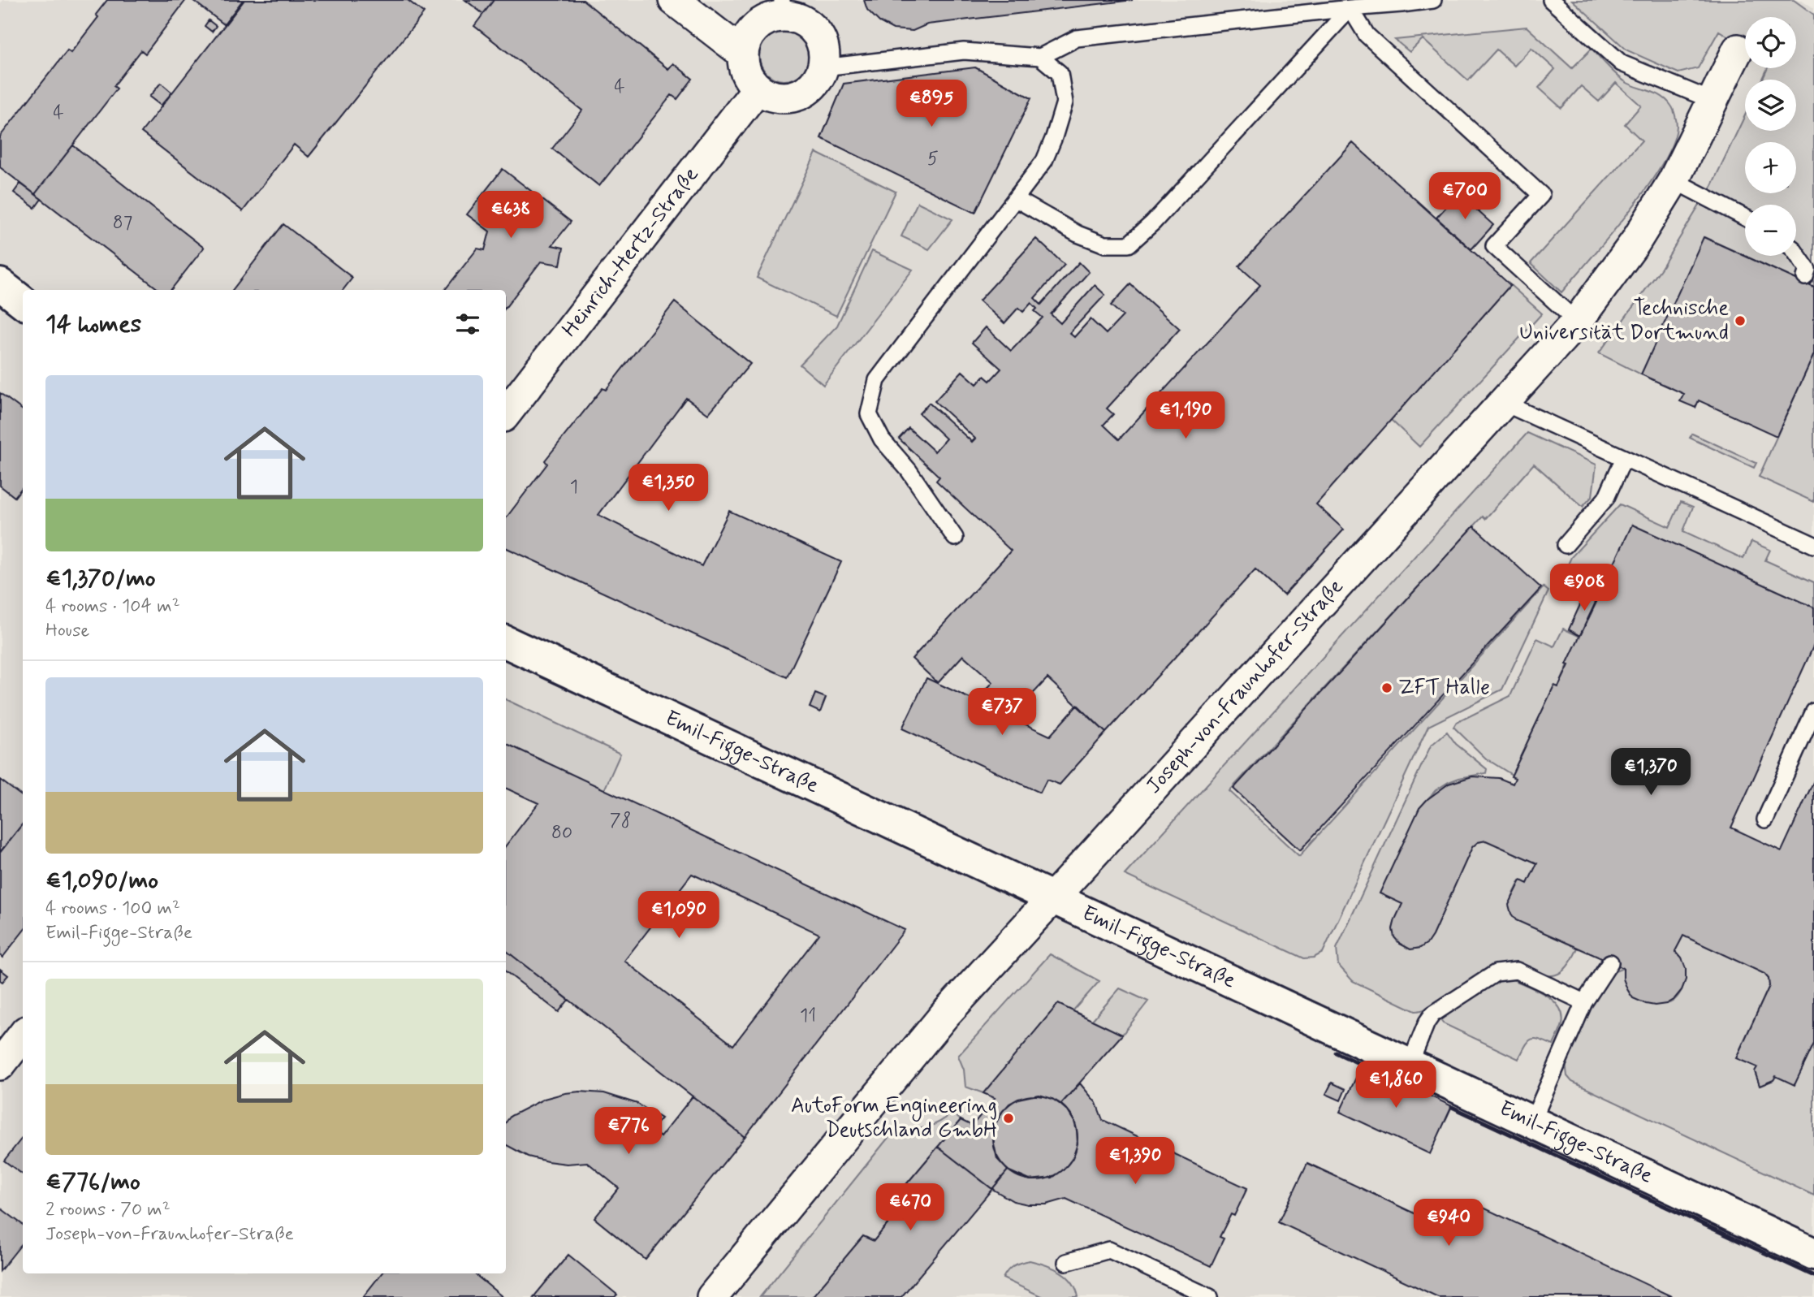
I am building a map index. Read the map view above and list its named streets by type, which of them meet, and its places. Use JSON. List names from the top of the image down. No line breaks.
{"streets":{"street":["Heinrich-Hertz-Straße","Joseph-von-Fraunhofer-Straße","Emil-Figge-Straße"]},"crossings":[["Joseph-von-Fraunhofer-Straße","Emil-Figge-Straße"]],"places":["Technische Universität Dortmund","ZFT Halle","AutoForm Engineering Deutschland GmbH"],"house_numbers":["4","4","5","87","1","78","80","11"],"page":{"map_buttons":["+","−"],"price":["€895","€700","€638","€1,190","€1,350","€908","€737","€1,370","€1,090","€1,860","€776","€1,390","€670","€940"],"heading":"14 homes","list":[{"name":"€1,370/mo","note":"4 rooms · 104 m² · House"},{"name":"€1,090/mo","note":"4 rooms · 100 m² · Emil-Figge-Straße"},{"name":"€776/mo","note":"2 rooms · 70 m² · Joseph-von-Fraunhofer-Straße"}]}}
